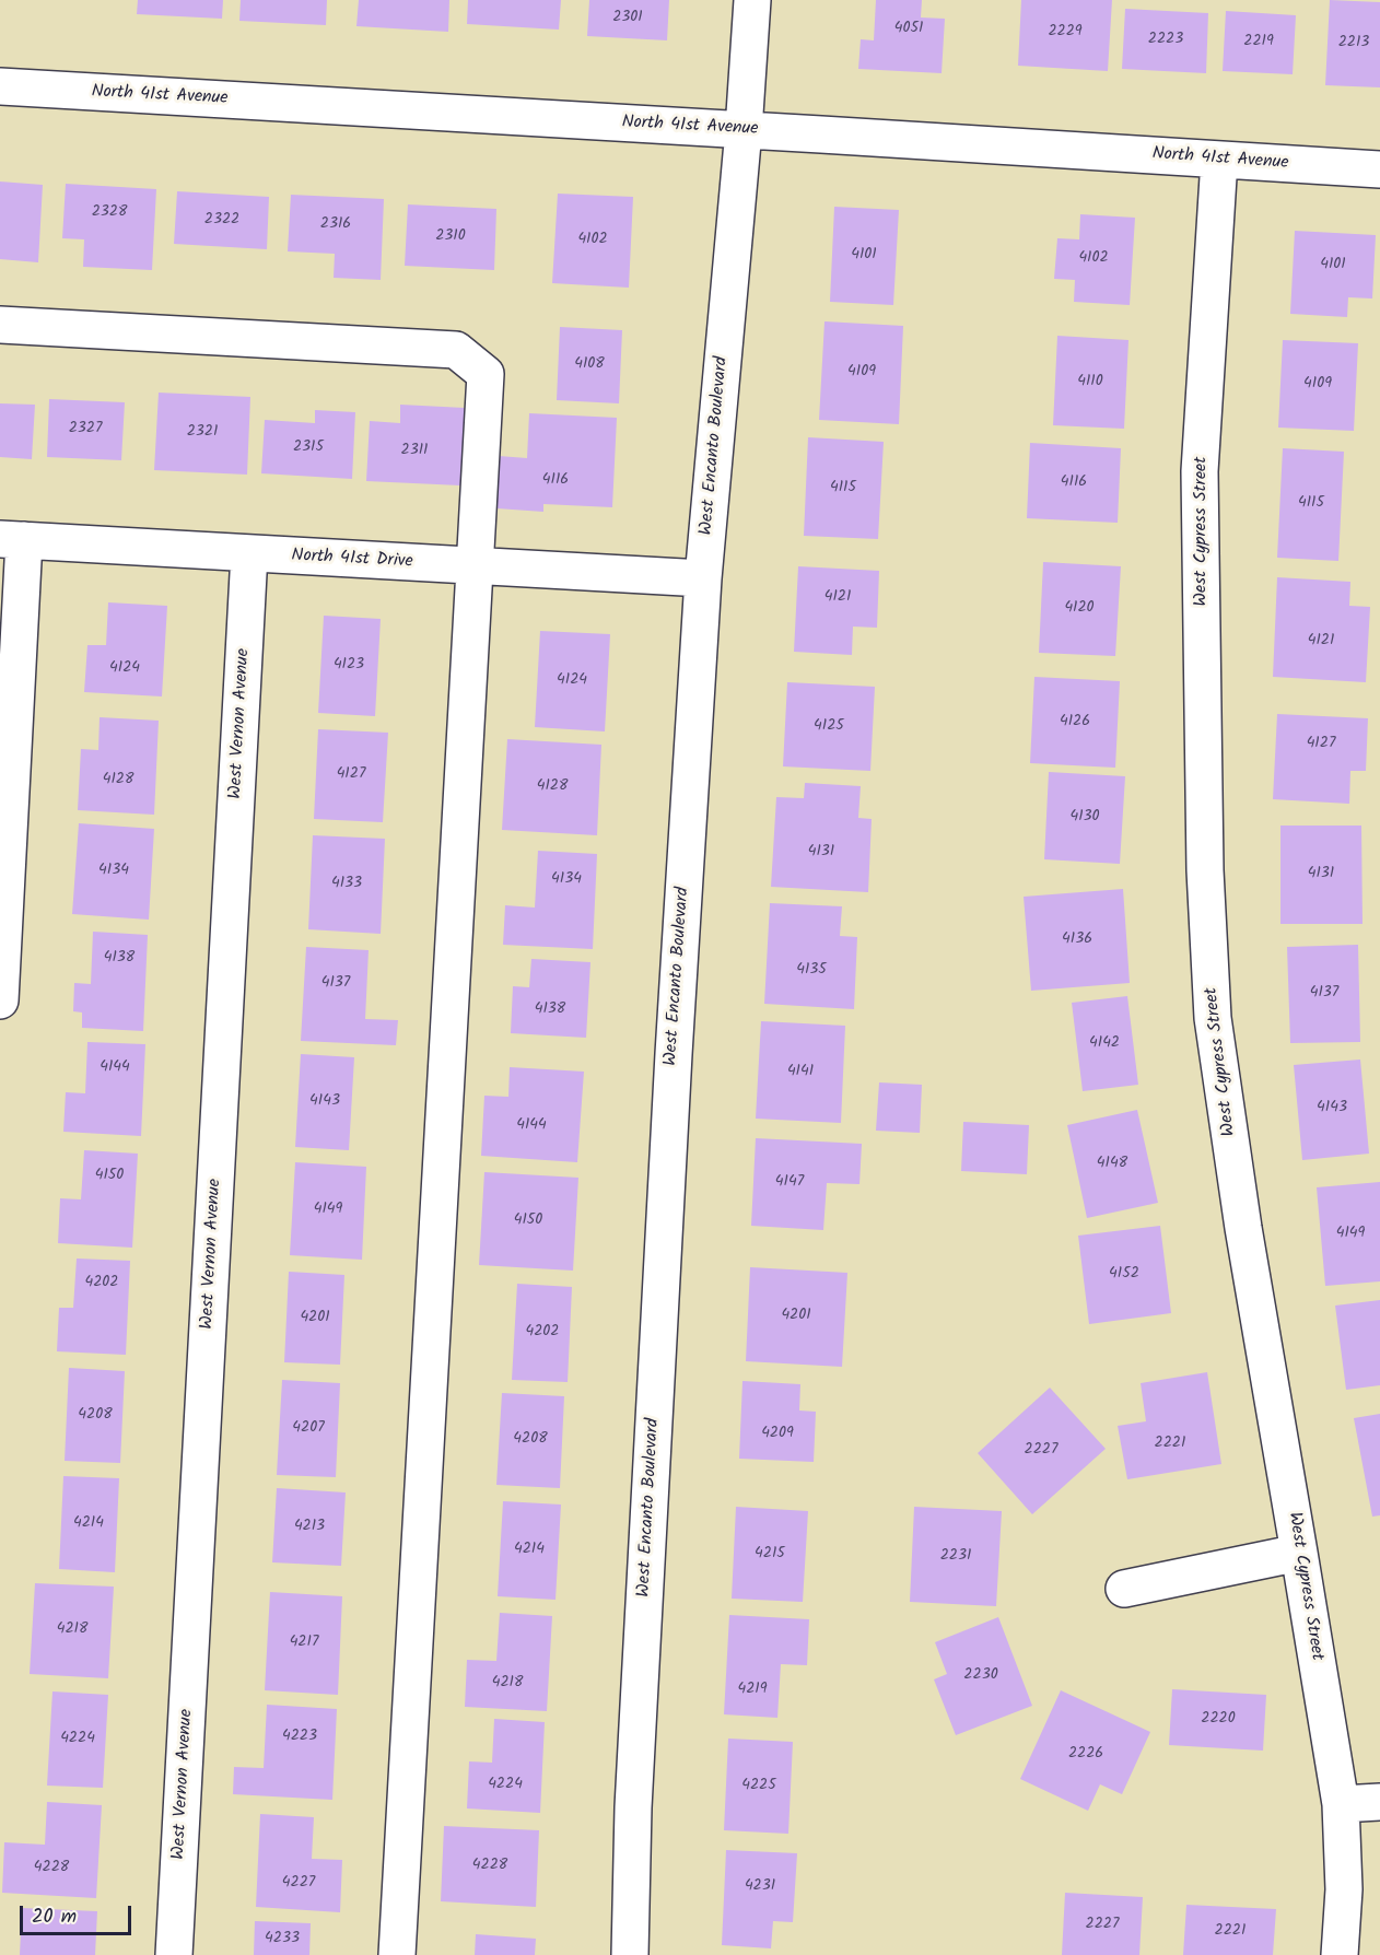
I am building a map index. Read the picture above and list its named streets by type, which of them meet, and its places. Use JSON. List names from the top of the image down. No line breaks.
{"streets":{"street":["North 41st Avenue","West Encanto Boulevard","West Cypress Street","North 41st Drive","West Vernon Avenue"]},"crossings":[["North 41st Avenue","West Encanto Boulevard"],["North 41st Avenue","West Cypress Street"],["West Encanto Boulevard","North 41st Drive"],["North 41st Drive","West Vernon Avenue"]],"house_numbers":["2301","4051","2229","2223","2219","2213","2328","2322","2316","2310","4102","4101","4102","4101","4108","4109","4110","4109","2327","2321","2315","2311","4116","4116","4115","4115","4121","4120","4121","4123","4124","4124","4126","4125","4127","4127","4128","4128","4130","4131","4134","4131","4134","4133","4136","4138","4135","4137","4137","4138","4142","4144","4141","4143","4143","4144","4148","4150","4147","4149","4150","4149","4152","4202","4201","4201","4202","4208","4207","4209","4208","2221","2227","4214","4213","4214","4215","2231","4218","4217","2230","4218","4219","2220","4223","4224","2226","4224","4225","4228","4228","4227","4231","2227","2221","4233"],"scale_bar":"20 m"}
